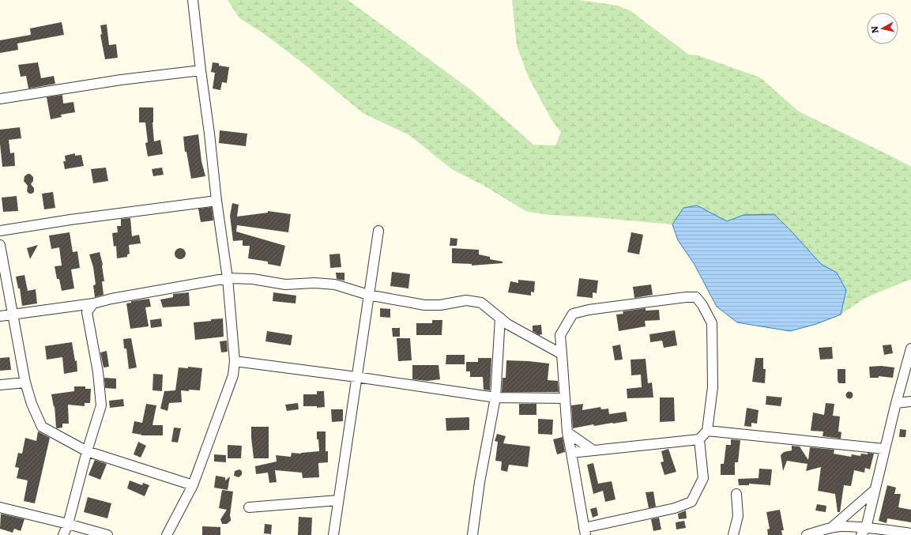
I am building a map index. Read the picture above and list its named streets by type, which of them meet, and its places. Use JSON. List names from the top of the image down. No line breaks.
{"north":"left"}
